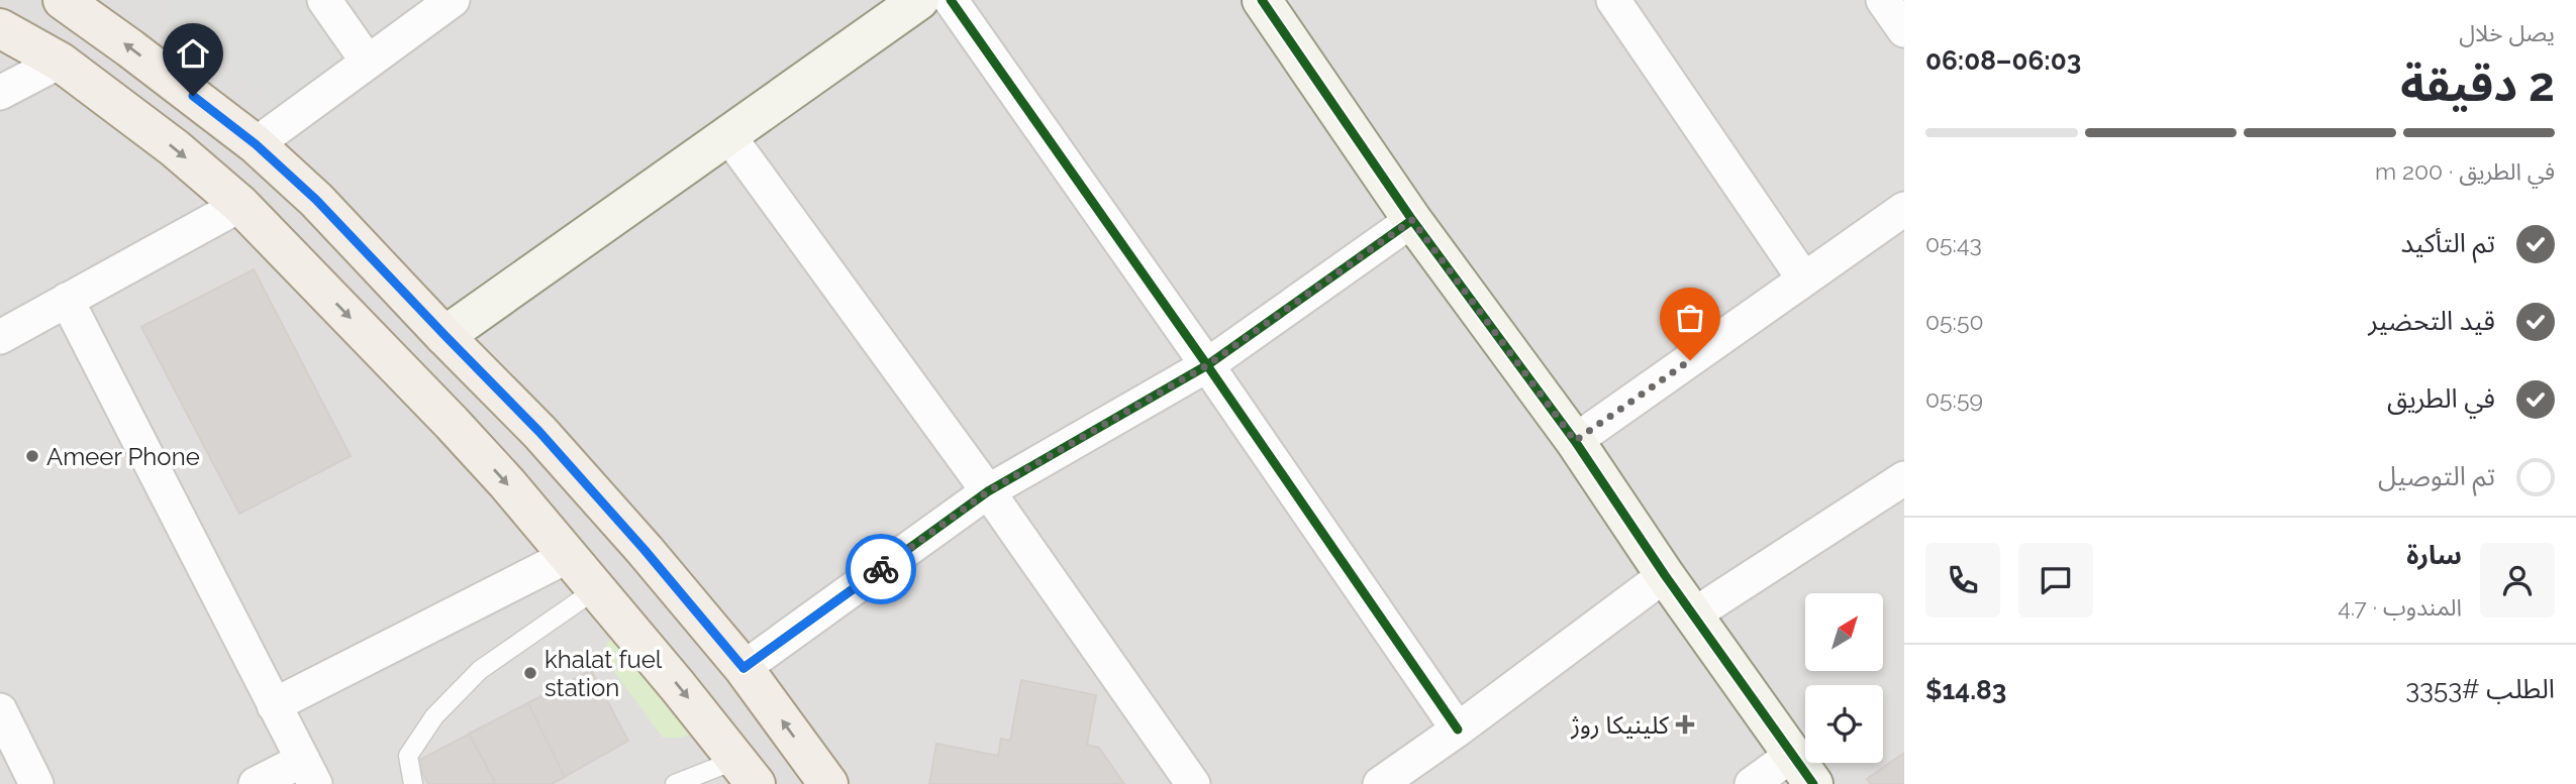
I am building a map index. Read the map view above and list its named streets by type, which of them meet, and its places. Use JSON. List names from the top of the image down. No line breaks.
{"places":{"other":["Ameer Phone","khalat fuel station"],"health":["كلينيكا روژ"]},"north":"top right","page":{"heading":["2 دقيقة","يصل خلال","06:03–06:08"],"panel":["سارة","المندوب · 4.7","الطلب #3353","$14.83"],"bar":"في الطريق · 200 m","list":[["تم التأكيد","05:43"],["قيد التحضير","05:50"],["في الطريق","05:59"],"تم التوصيل"]}}
